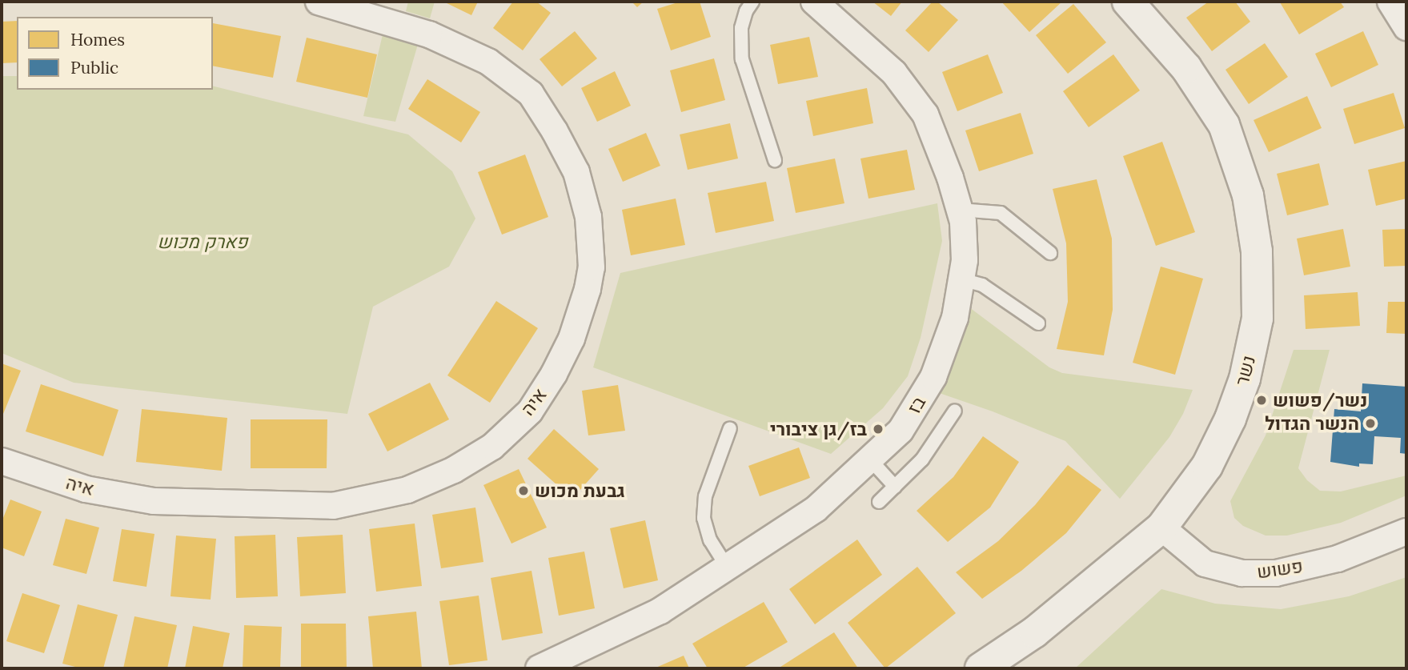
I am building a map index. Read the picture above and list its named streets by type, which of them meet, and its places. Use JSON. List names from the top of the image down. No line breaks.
{"streets":{"street":["נשר","איה","בז","פשוש"]},"crossings":[["נשר","פשוש"]],"parks":["פארק מכוש"],"places":["נשר/פשוש","הנשר הגדול","בז/גן ציבורי","גבעת מכוש"],"legend":["Homes","Public"]}
